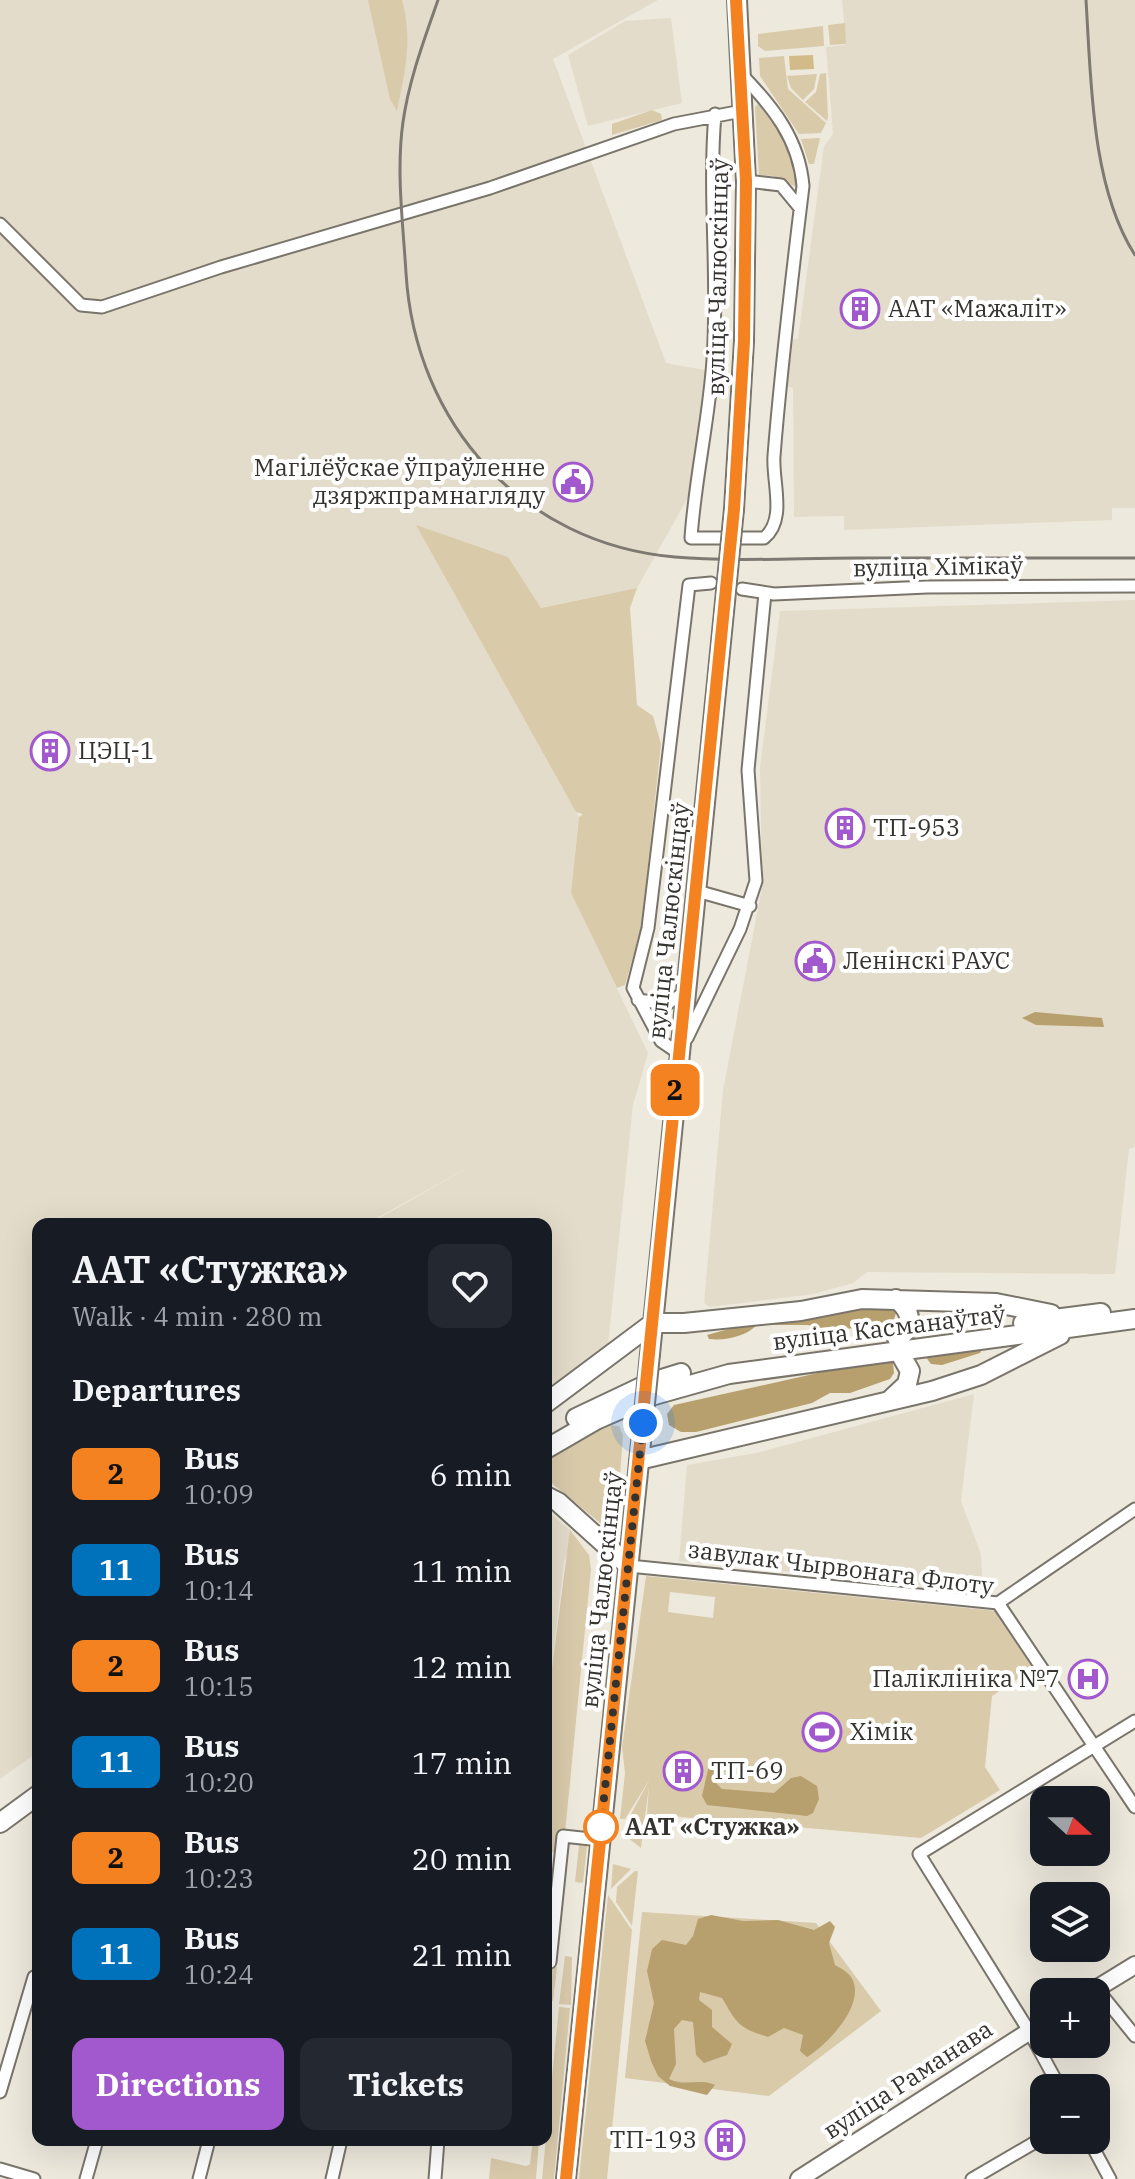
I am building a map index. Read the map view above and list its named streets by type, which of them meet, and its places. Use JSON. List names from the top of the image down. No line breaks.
{"streets":{"main road":["вуліца Чалюскінцаў","вуліца Касманаўтаў","вуліца Раманава"],"street":["вуліца Хімікаў","завулак Чырвонага Флоту"]},"crossings":[["вуліца Чалюскінцаў","завулак Чырвонага Флоту"]],"places":{"building":["ААТ «Мажаліт»","ЦЭЦ-1","ТП-953","ТП-69","ТП-193"],"public building":["Магілёўскае ўпраўленне дзяржпрамнагляду","Ленінскі РАУС"],"hospital":["Паліклініка №7"],"sports":["Хімік"],"other":["ААТ «Стужка»"]},"lines":["bus line 2"],"north":"right","page":{"on_map":"2","heading":[["ААТ «Стужка»","Walk · 4 min · 280 m"],"Departures"],"list":[{"mark":"2","name":"Bus","note":"10:09","value":"6 min"},{"mark":"11","name":"Bus","note":"10:14","value":"11 min"},{"mark":"2","name":"Bus","note":"10:15","value":"12 min"},{"mark":"11","name":"Bus","note":"10:20","value":"17 min"},{"mark":"2","name":"Bus","note":"10:23","value":"20 min"},{"mark":"11","name":"Bus","note":"10:24","value":"21 min"}],"map_buttons":["+","−"],"buttons":["Directions","Tickets"]}}
